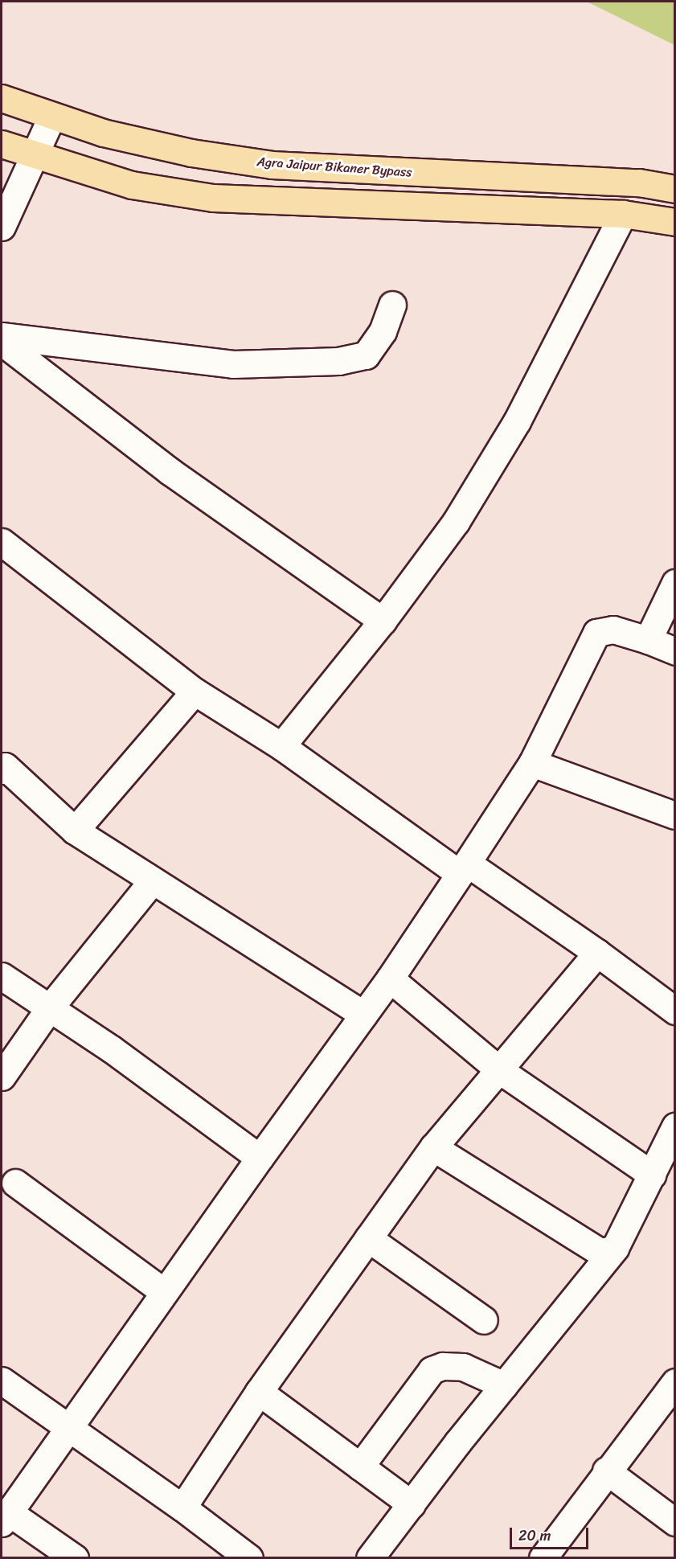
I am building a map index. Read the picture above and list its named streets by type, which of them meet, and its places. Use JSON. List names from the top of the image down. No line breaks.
{"streets":{"main road":["Agra Jaipur Bikaner Bypass"]},"scale_bar":"20 m"}
